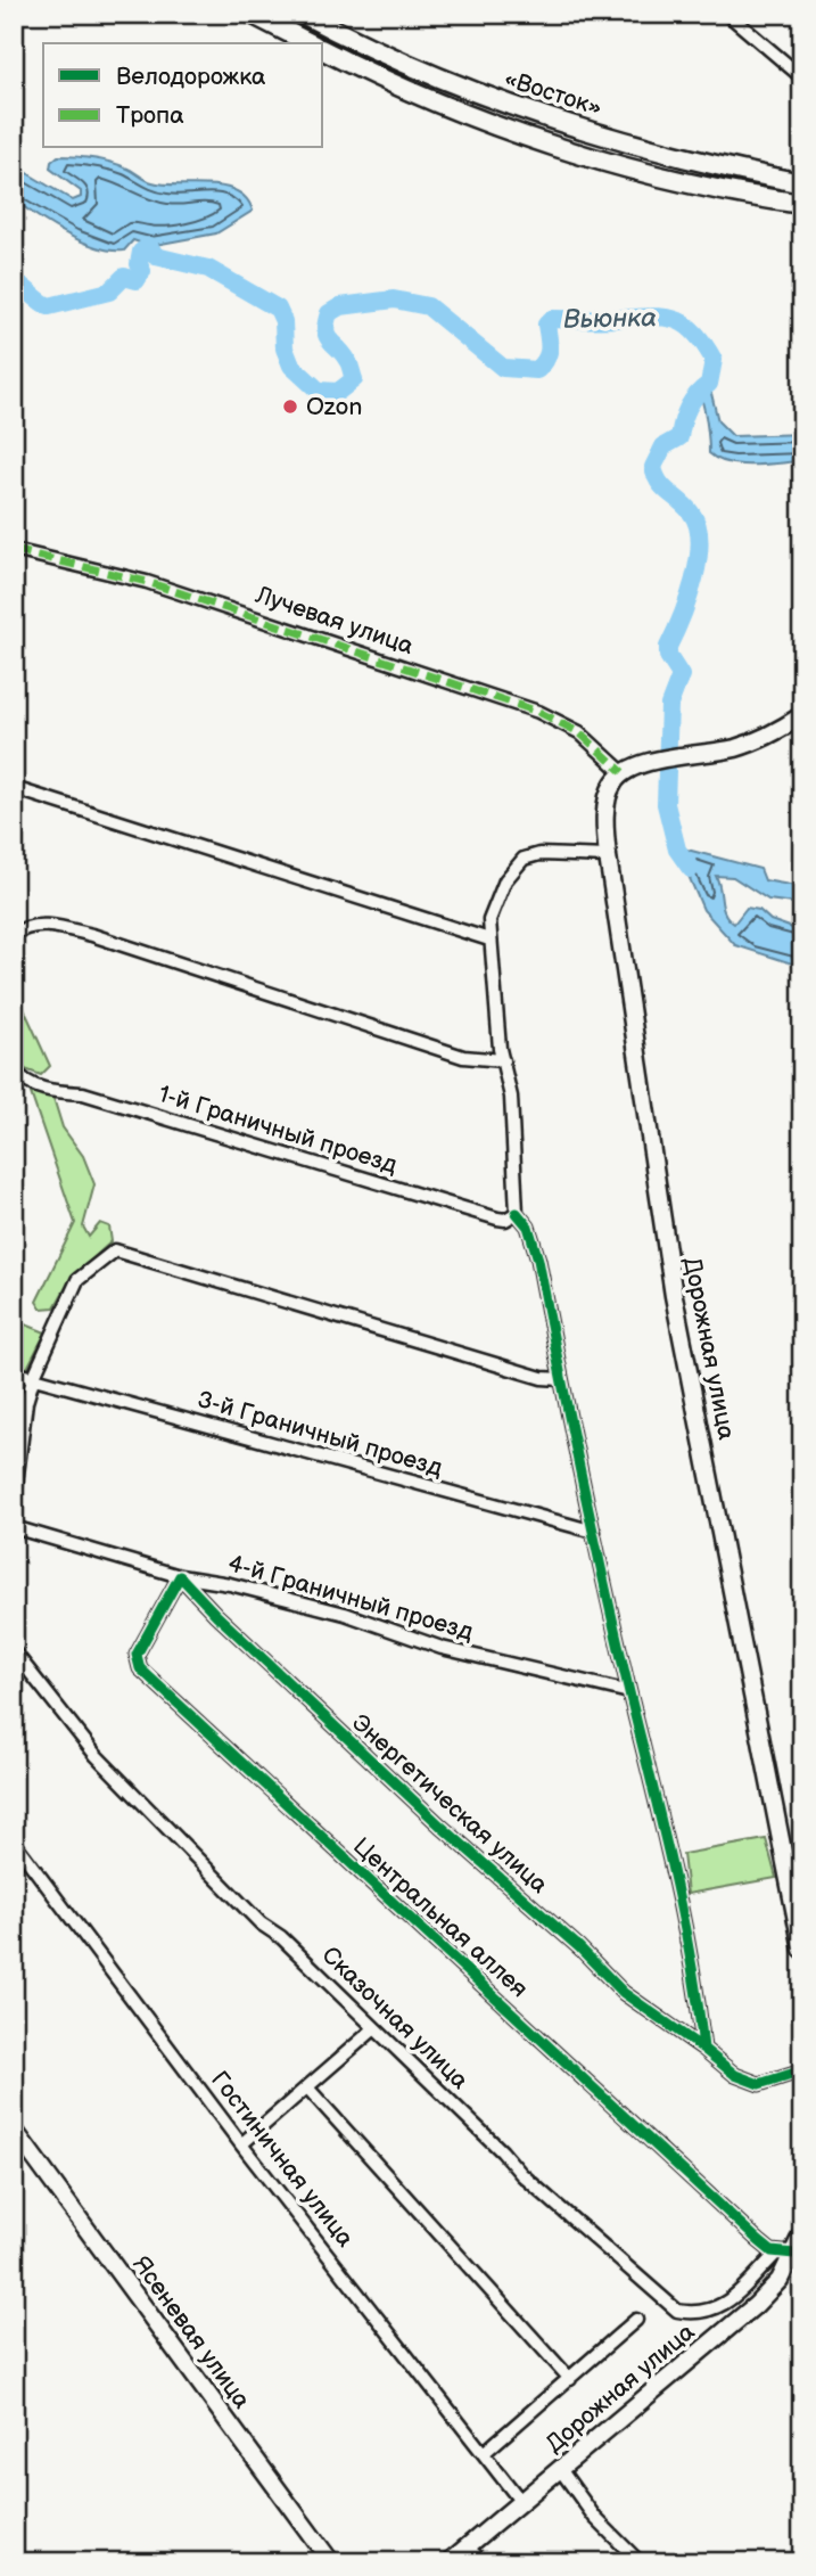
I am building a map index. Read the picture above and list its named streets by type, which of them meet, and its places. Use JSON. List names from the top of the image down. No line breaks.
{"streets":{"highway":["«Восток»"],"main road":["Дорожная улица","Ясеневая улица"],"street":["Лучевая улица","1-й Граничный проезд","3-й Граничный проезд","4-й Граничный проезд","Энергетическая улица","Центральная аллея","Сказочная улица","Гостиничная улица"]},"crossings":[["Лучевая улица","Дорожная улица"],["Дорожная улица","Гостиничная улица"],["4-й Граничный проезд","Энергетическая улица"],["4-й Граничный проезд","Центральная аллея"],["Энергетическая улица","Центральная аллея"],["Центральная аллея","Сказочная улица"]],"water":["Вьюнка"],"places":["Ozon"],"legend":["Велодорожка","Тропа"]}
